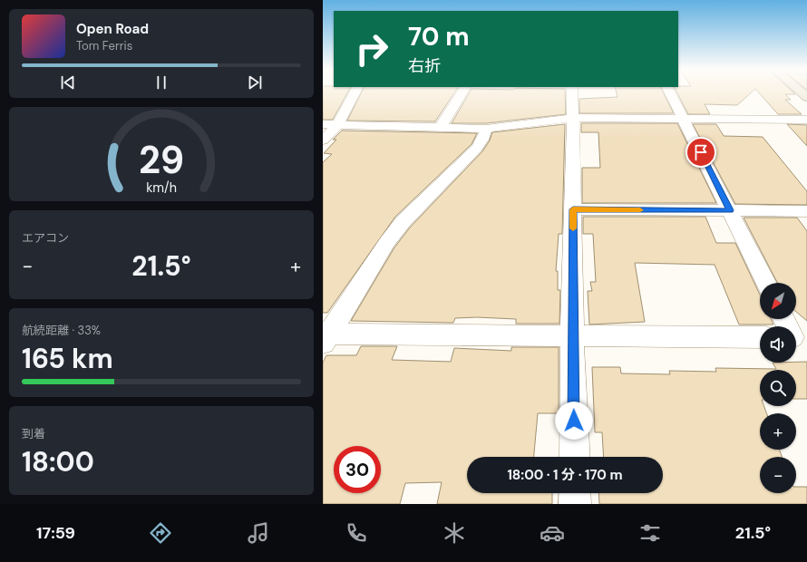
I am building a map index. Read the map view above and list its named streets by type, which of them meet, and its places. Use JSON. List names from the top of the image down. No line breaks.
{"north":"bottom left","page":{"turn":["70 m","右折"],"song":["Open Road","Tom Ferris"],"tile":["エアコン",["航続距離 · 33%","165 km"],["到着","18:00"]],"heat":["−","21.5°","+"],"map_buttons":["+","−"],"limit":"30","trip":"18:00 · 1 分 · 170 m","tabs":["17:59","21.5°"],"gauge":["29","km/h"]}}
